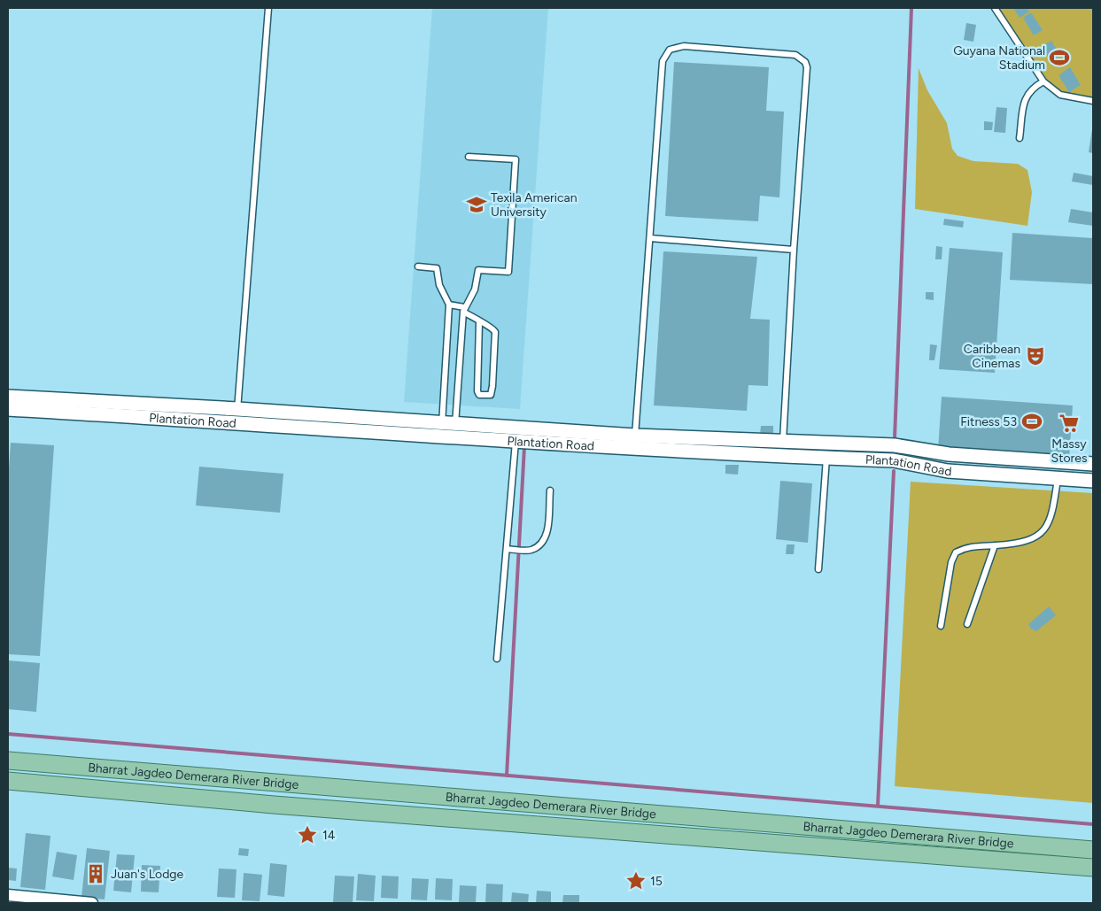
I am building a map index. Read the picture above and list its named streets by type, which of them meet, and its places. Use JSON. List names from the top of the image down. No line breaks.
{"streets":{"main road":["Bharrat Jagdeo Demerara River Bridge"],"street":["Plantation Road"]},"places":{"sports":["Guyana National Stadium","Fitness 53"],"school or university":["Texila American University"],"theatre":["Caribbean Cinemas"],"supermarket":["Massy Stores"],"place":["14","15"],"building":["Juan's Lodge"]}}
